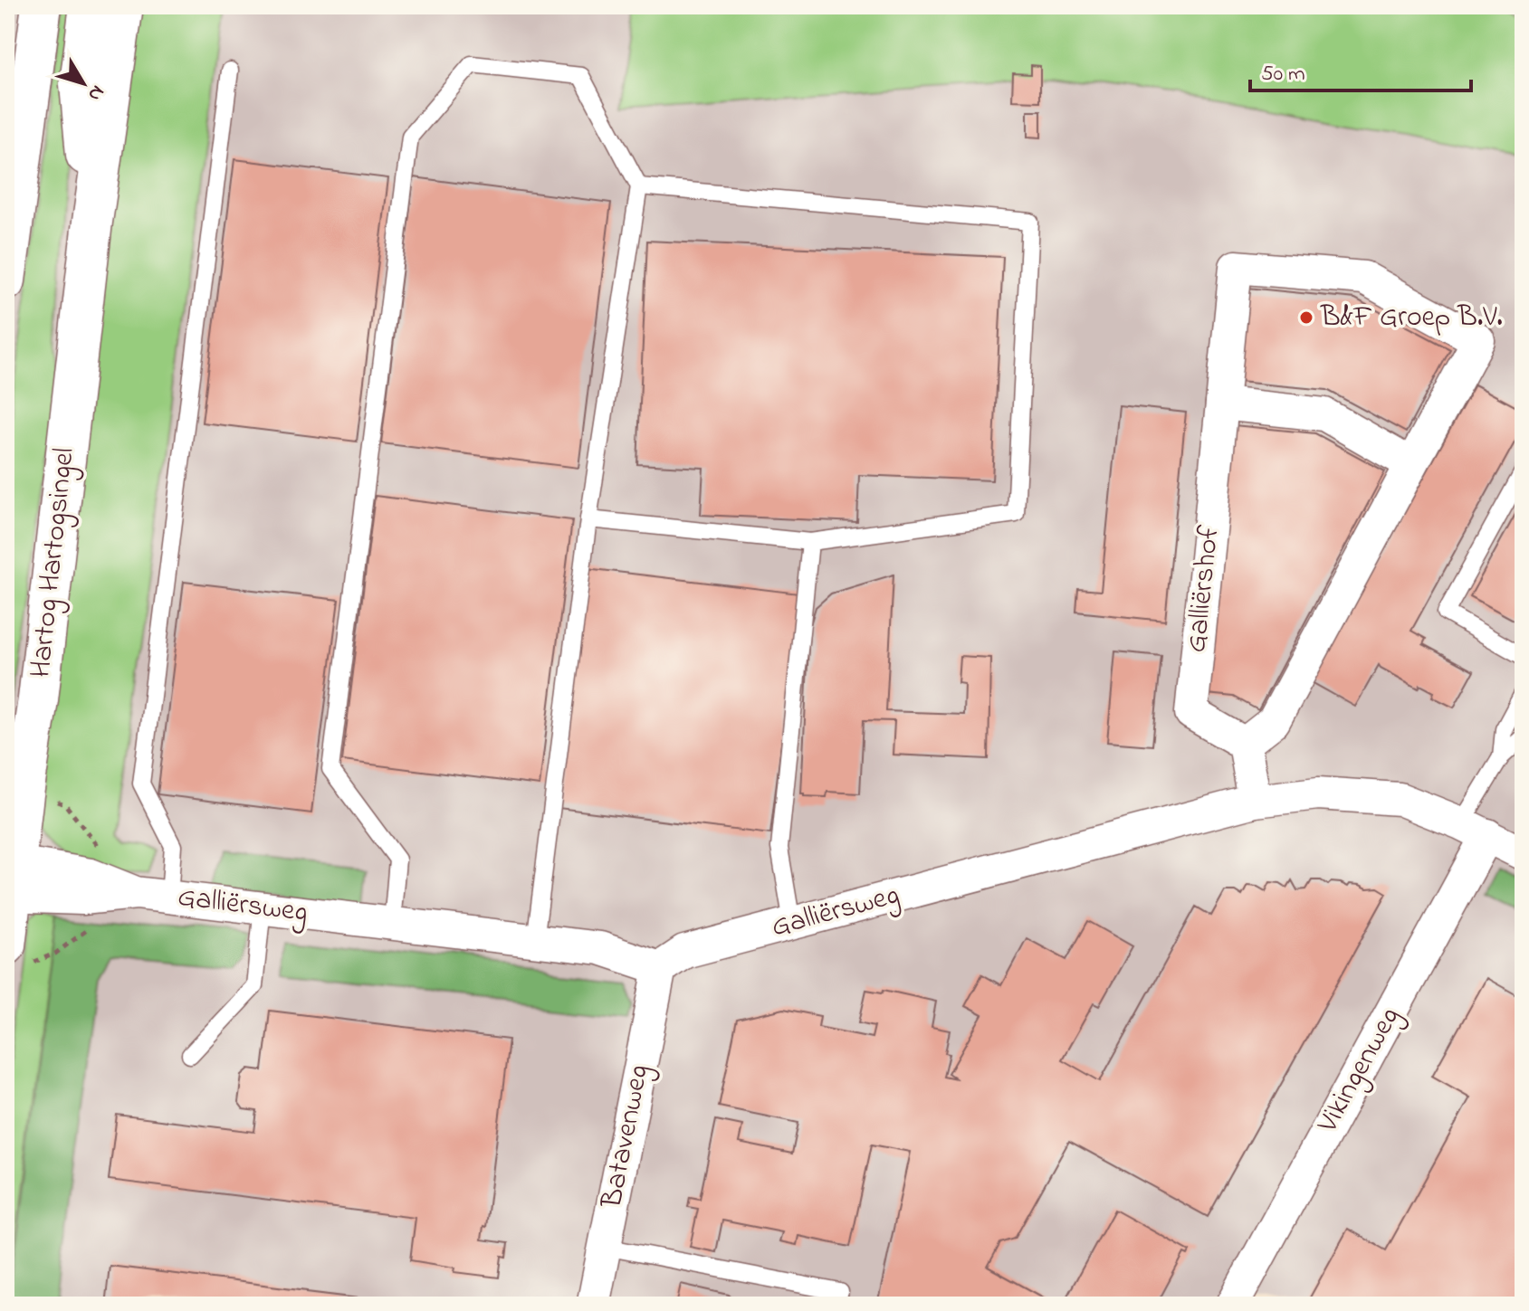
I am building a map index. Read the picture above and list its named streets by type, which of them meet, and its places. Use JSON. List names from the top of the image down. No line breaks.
{"streets":{"street":["Hartog Hartogsingel","Galliërshof","Galliërsweg","Vikingenweg","Batavenweg"]},"crossings":[["Hartog Hartogsingel","Galliërsweg"],["Galliërsweg","Vikingenweg"],["Galliërsweg","Batavenweg"]],"places":["B&F Groep B.V."],"scale_bar":"50 m","north":"bottom right"}
